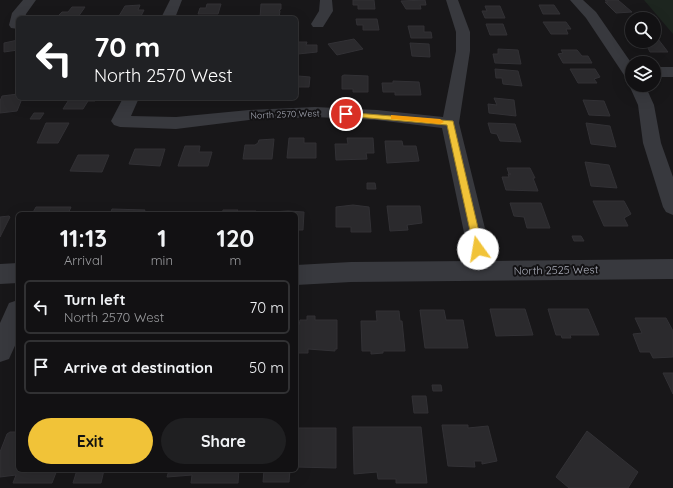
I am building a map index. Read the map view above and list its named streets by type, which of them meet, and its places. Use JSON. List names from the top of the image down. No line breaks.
{"streets":{"street":["North 2570 West","North 2525 West"]},"page":{"turn":["70 m","North 2570 West"],"eta":["11:13","Arrival","1","min","120","m"],"list":[{"name":"Turn left","note":"North 2570 West","value":"70 m"},{"name":"Arrive at destination","value":"50 m"}],"buttons":["Exit","Share"]}}
